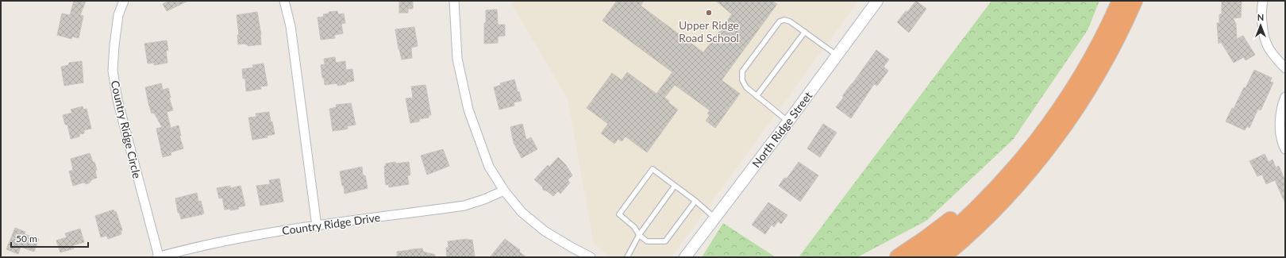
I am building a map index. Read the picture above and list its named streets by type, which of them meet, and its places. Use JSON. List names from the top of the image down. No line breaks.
{"streets":{"street":["Country Ridge Circle","North Ridge Street","Country Ridge Drive"]},"crossings":[["Country Ridge Circle","Country Ridge Drive"]],"places":["Upper Ridge Road School"],"scale_bar":"50 m","north":"top"}
